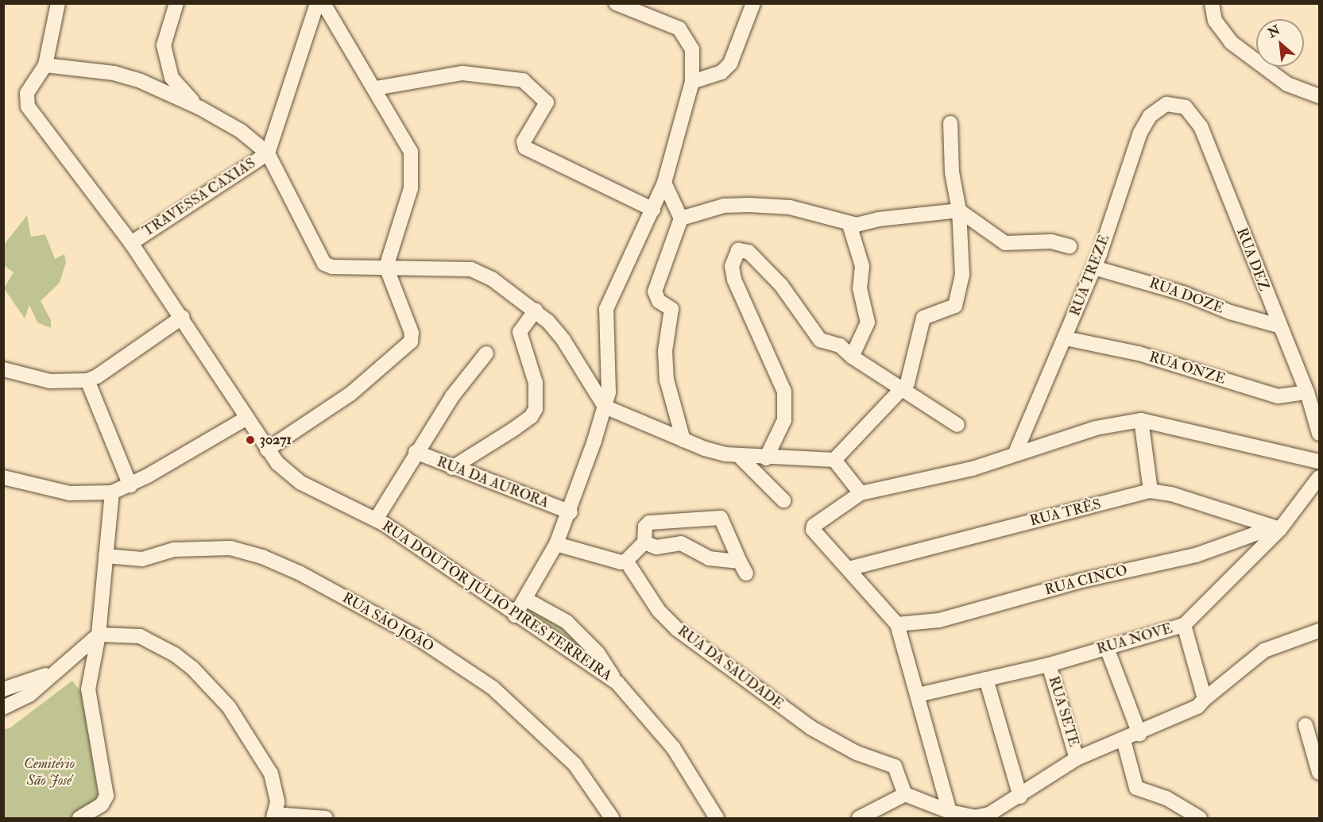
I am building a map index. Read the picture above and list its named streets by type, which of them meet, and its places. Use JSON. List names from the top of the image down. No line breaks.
{"streets":{"street":["TRAVESSA CAXIAS","RUA DEZ","RUA TREZE","RUA DOZE","RUA ONZE","RUA DA AURORA","RUA TRÊS","RUA CINCO","RUA DOUTOR JÚLIO PIRES FERREIRA","RUA SÃO JOÃO","RUA NOVE","RUA DA SAUDADE","RUA SETE"]},"crossings":[["TRAVESSA CAXIAS","RUA DOUTOR JÚLIO PIRES FERREIRA"],["RUA DEZ","RUA TREZE"],["RUA DEZ","RUA DOZE"],["RUA DEZ","RUA ONZE"],["RUA TREZE","RUA DOZE"],["RUA TREZE","RUA ONZE"],["RUA TRÊS","RUA CINCO"],["RUA TRÊS","RUA NOVE"],["RUA CINCO","RUA NOVE"],["RUA NOVE","RUA SETE"]],"parks":["Cemitério São José"],"places":["30271"],"north":"top left"}
